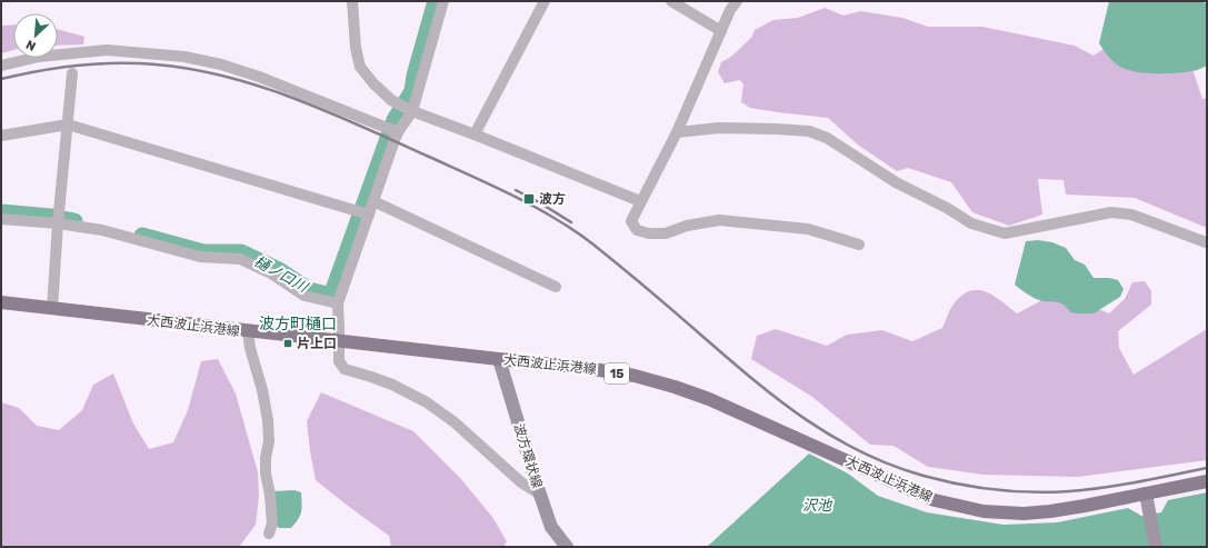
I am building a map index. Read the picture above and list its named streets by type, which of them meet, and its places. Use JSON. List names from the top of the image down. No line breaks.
{"streets":{"main road":["大西波止浜港線","15","波方環状線"]},"crossings":[["大西波止浜港線","波方環状線"]],"districts":["波方町樋口"],"water":["樋ノ口川","沢池"],"places":{"transit":["波方","片上口"]},"north":"bottom left"}
